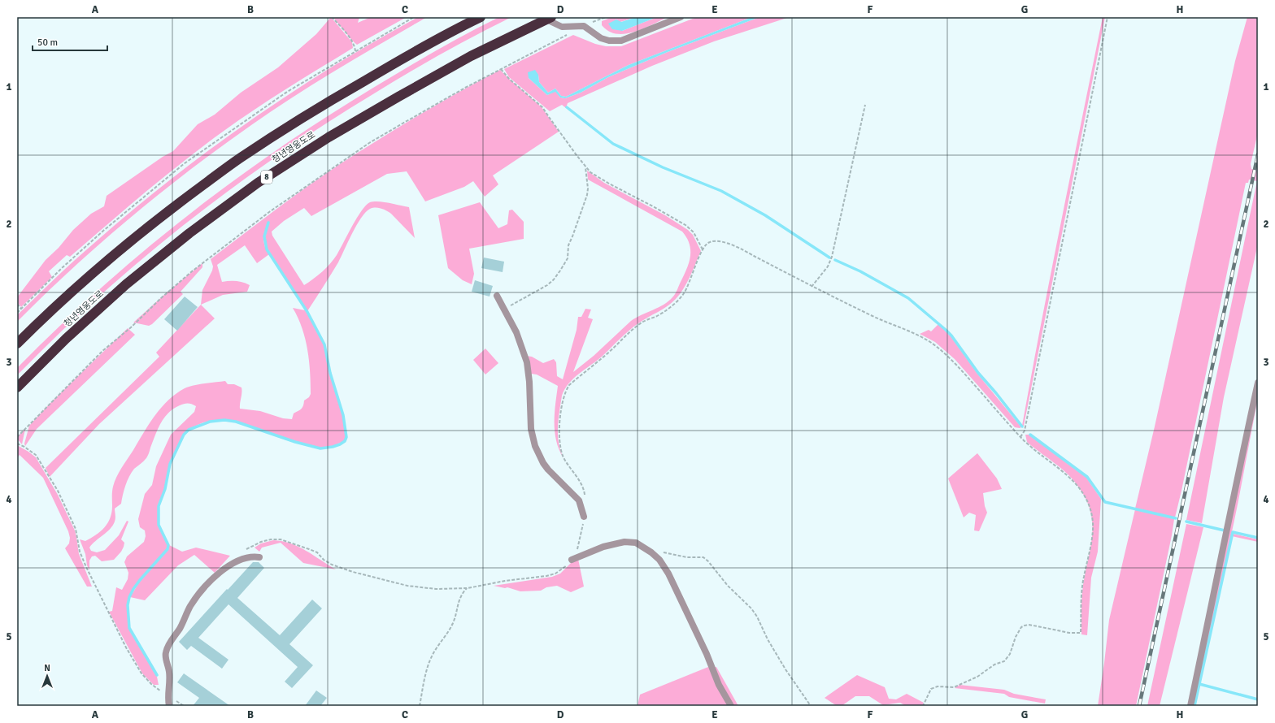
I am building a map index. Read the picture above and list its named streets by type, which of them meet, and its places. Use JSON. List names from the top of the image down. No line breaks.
{"streets":{"highway":["청년영웅도로","8"]},"scale_bar":"50 m","north":"top","grid":{"columns":["A","B","C","D","E","F","G","H"],"rows":["1","2","3","4","5"]}}
